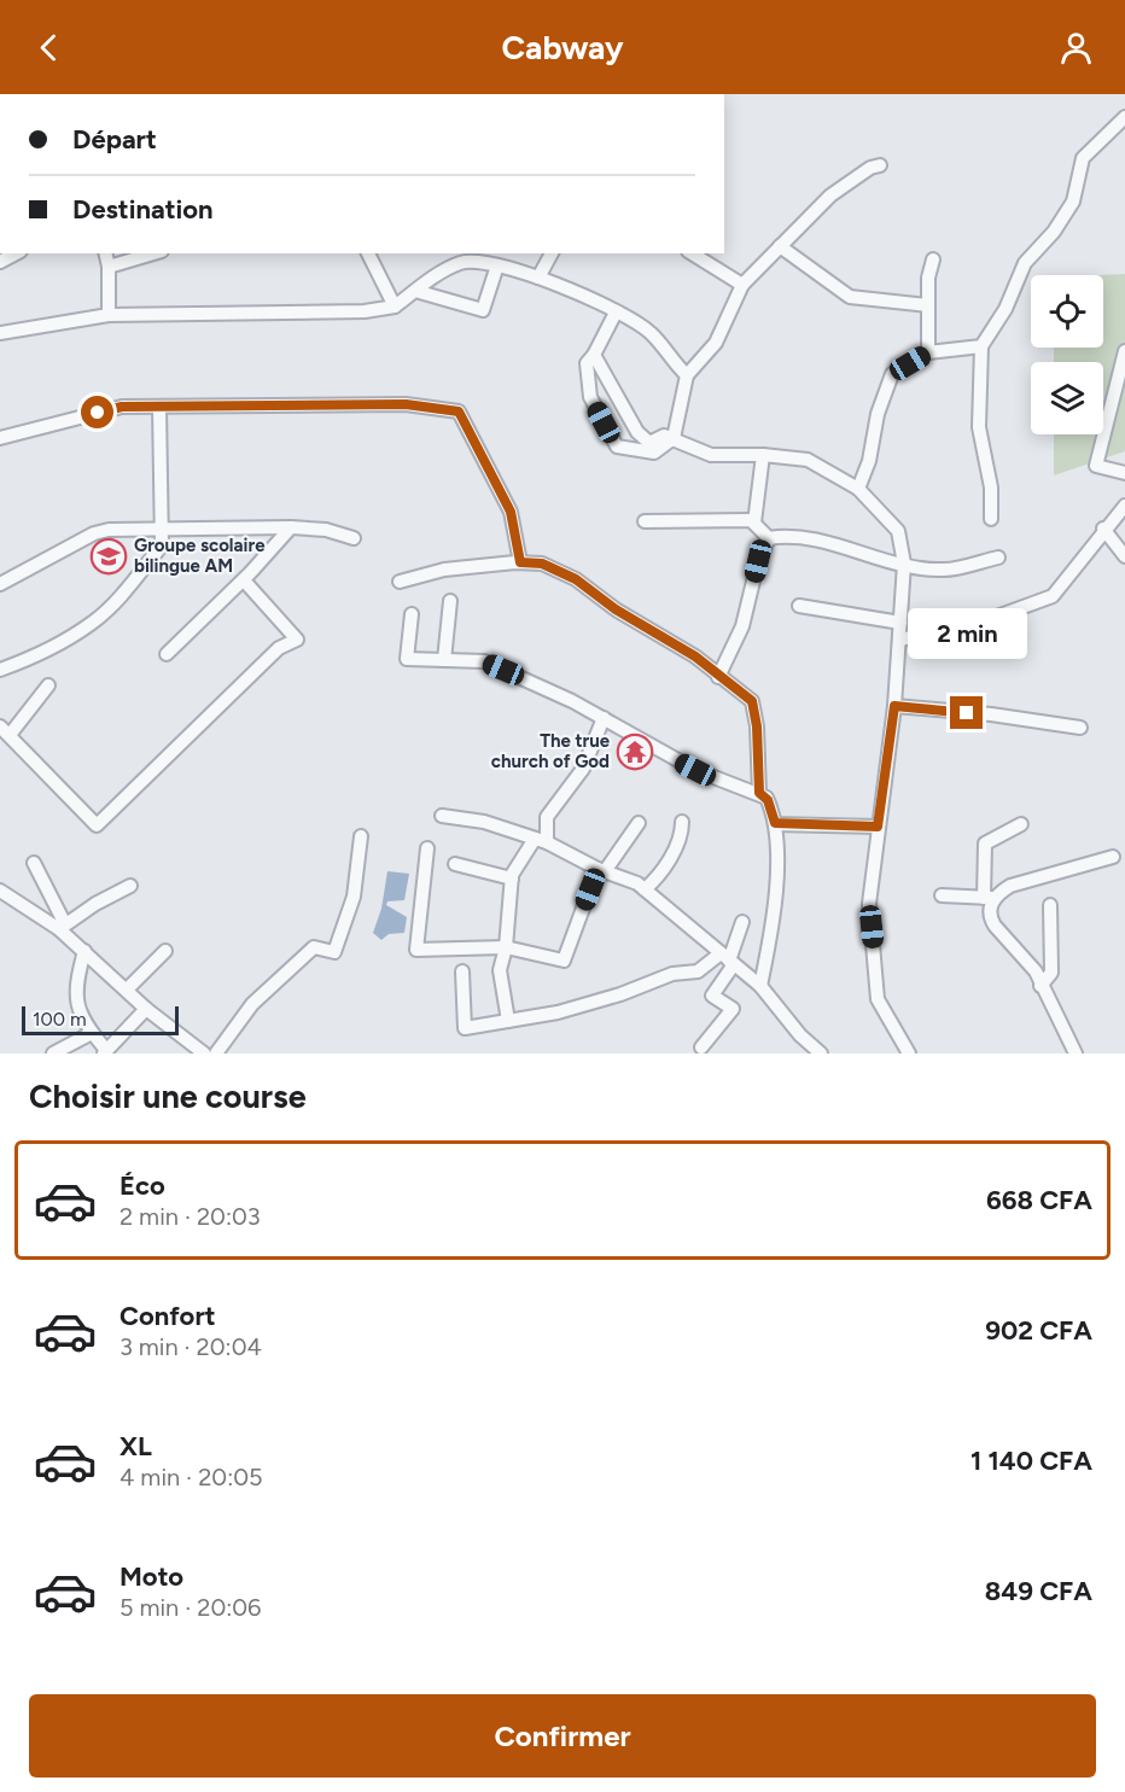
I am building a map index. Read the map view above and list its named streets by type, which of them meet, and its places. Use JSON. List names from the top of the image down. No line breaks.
{"places":{"school or university":["Groupe scolaire bilingue AM"],"temple":["The true church of God"]},"scale_bar":"100 m","page":{"header":"Cabway","banner":["Départ","Destination"],"bubble":"2 min","scale":"100 m","heading":"Choisir une course","list":[{"name":"Éco","note":"2 min · 20:03","value":"668 CFA"},{"name":"Confort","note":"3 min · 20:04","value":"902 CFA"},{"name":"XL","note":"4 min · 20:05","value":"1 140 CFA"},{"name":"Moto","note":"5 min · 20:06","value":"849 CFA"}],"buttons":"Confirmer"}}
